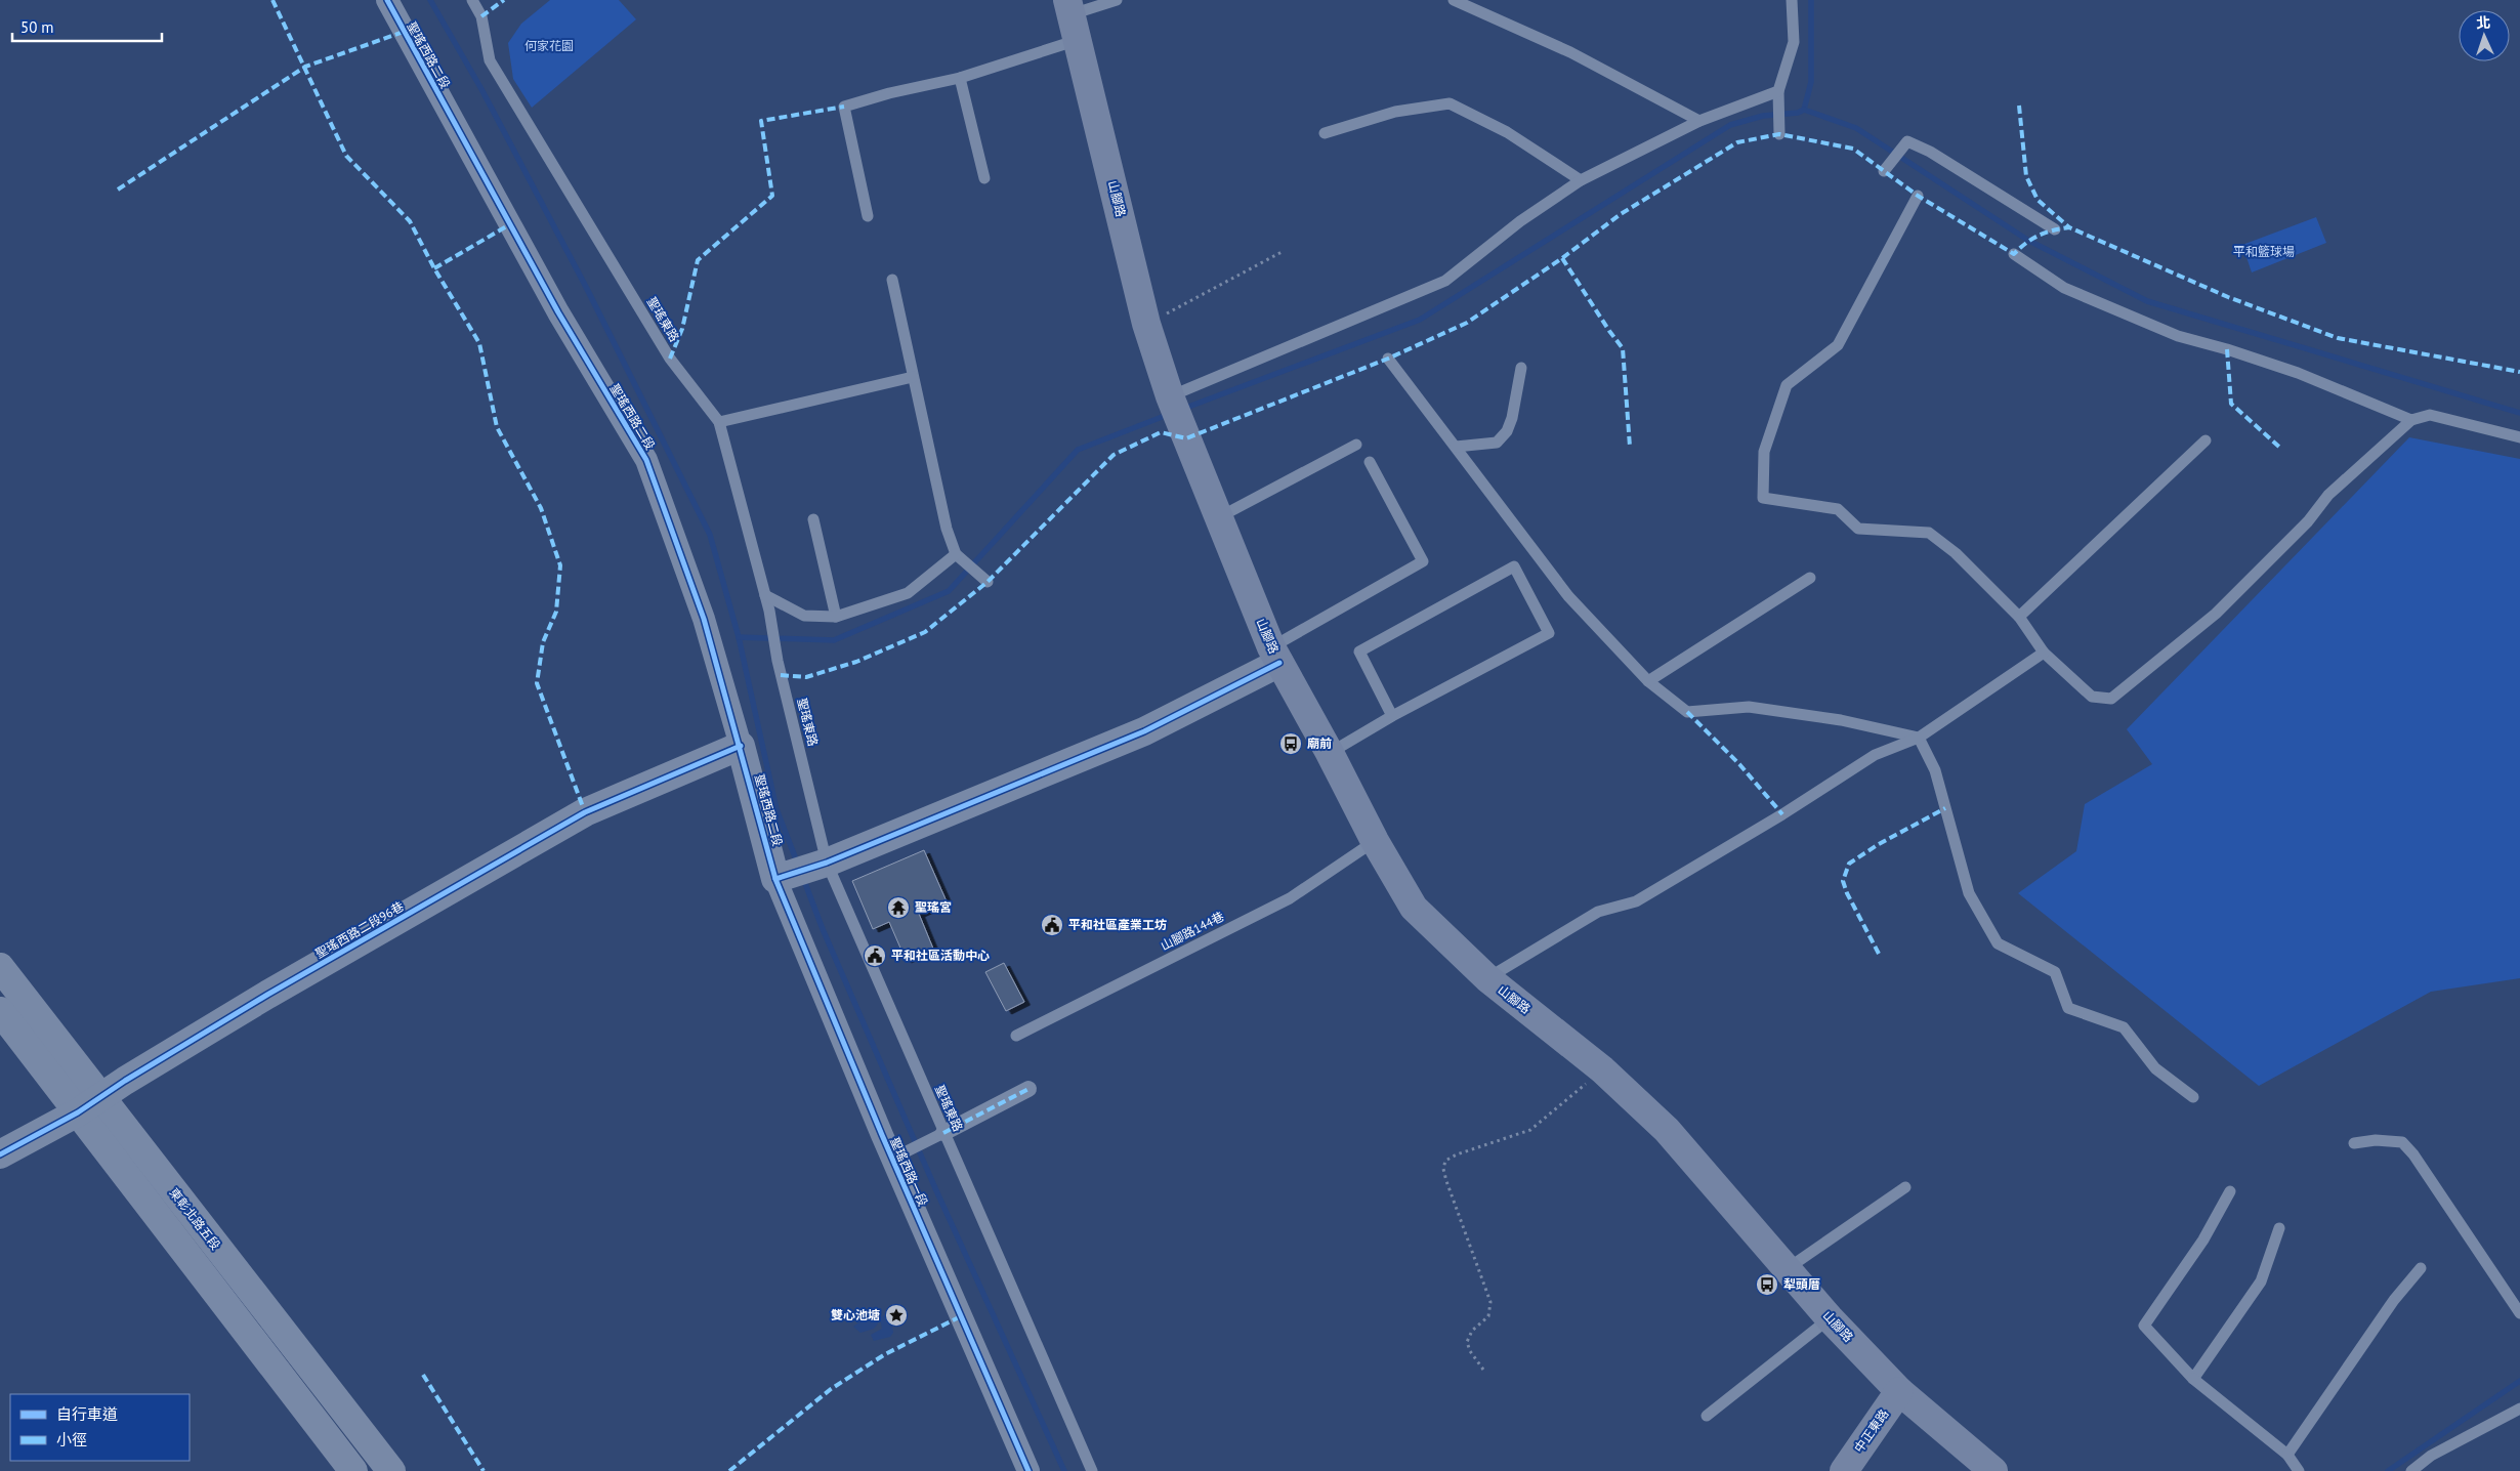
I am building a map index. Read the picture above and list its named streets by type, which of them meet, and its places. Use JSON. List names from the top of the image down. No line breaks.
{"streets":{"main road":["山腳路","中正東路"],"street":["聖瑤西路二段","聖瑤西路二段96巷","聖瑤西路一段","東彰北路五段"],"lane":["聖瑤東路","山腳路144巷"]},"crossings":[["聖瑤西路二段","聖瑤西路二段96巷"],["聖瑤西路二段","聖瑤西路一段"],["山腳路","山腳路144巷"],["山腳路","中正東路"],["聖瑤西路二段96巷","東彰北路五段"]],"parks":["何家花園","平和籃球場"],"places":{"bus stop":["廟前","犁頭厝"],"temple":["聖瑤宮"],"public building":["平和社區產業工坊","平和社區活動中心"],"place":["雙心池塘"]},"legend":["自行車道","小徑"],"scale_bar":"50 m","north":"top"}
